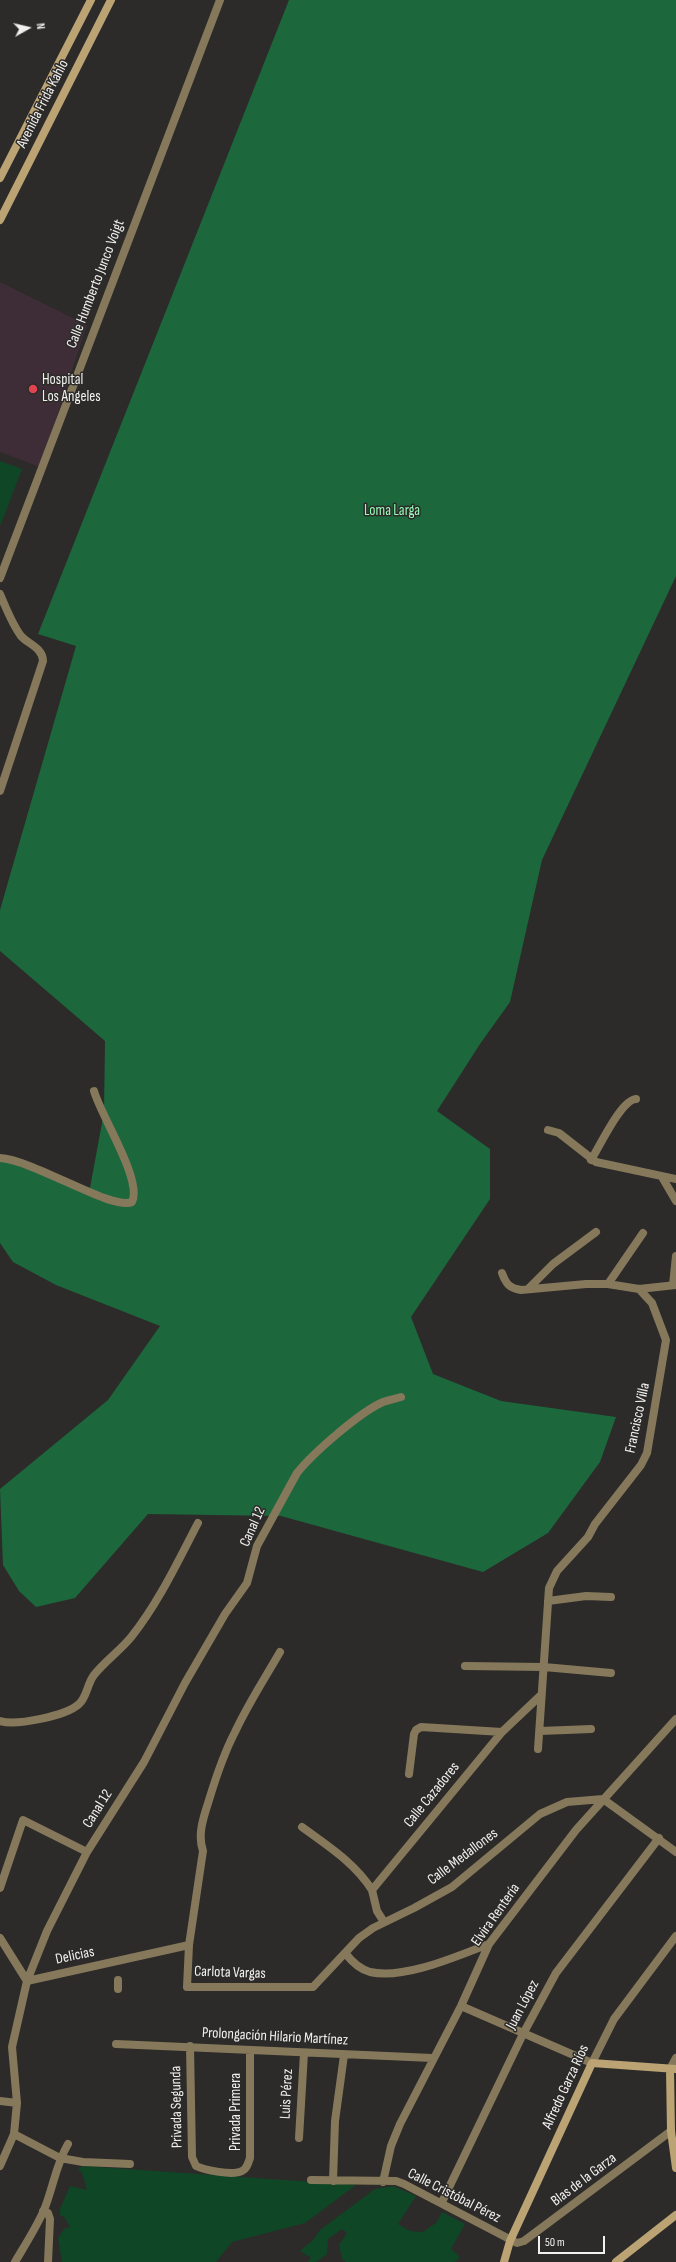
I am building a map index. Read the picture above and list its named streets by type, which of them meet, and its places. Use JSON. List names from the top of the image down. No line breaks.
{"streets":{"street":["Avenida Frida Kahlo","Calle Humberto Junco Voigt","Francisco Villa","Canal 12","Calle Cazadores","Calle Medallones","Elvira Rentería","Delicias","Carlota Vargas","Juan López","Prolongación Hilario Martínez","Alfredo Garza Ríos","Luis Pérez","Privada Segunda","Privada Primera","Blas de la Garza","Calle Cristóbal Pérez"]},"crossings":[["Canal 12","Delicias"],["Calle Medallones","Elvira Rentería"],["Calle Medallones","Carlota Vargas"],["Elvira Rentería","Prolongación Hilario Martínez"],["Elvira Rentería","Calle Cristóbal Pérez"],["Delicias","Carlota Vargas"],["Juan López","Calle Cristóbal Pérez"],["Prolongación Hilario Martínez","Luis Pérez"],["Prolongación Hilario Martínez","Privada Segunda"],["Prolongación Hilario Martínez","Privada Primera"],["Alfredo Garza Ríos","Blas de la Garza"],["Alfredo Garza Ríos","Calle Cristóbal Pérez"],["Privada Segunda","Privada Primera"],["Blas de la Garza","Calle Cristóbal Pérez"]],"parks":["Loma Larga"],"places":["Hospital Los Angeles"],"scale_bar":"50 m","north":"right"}
